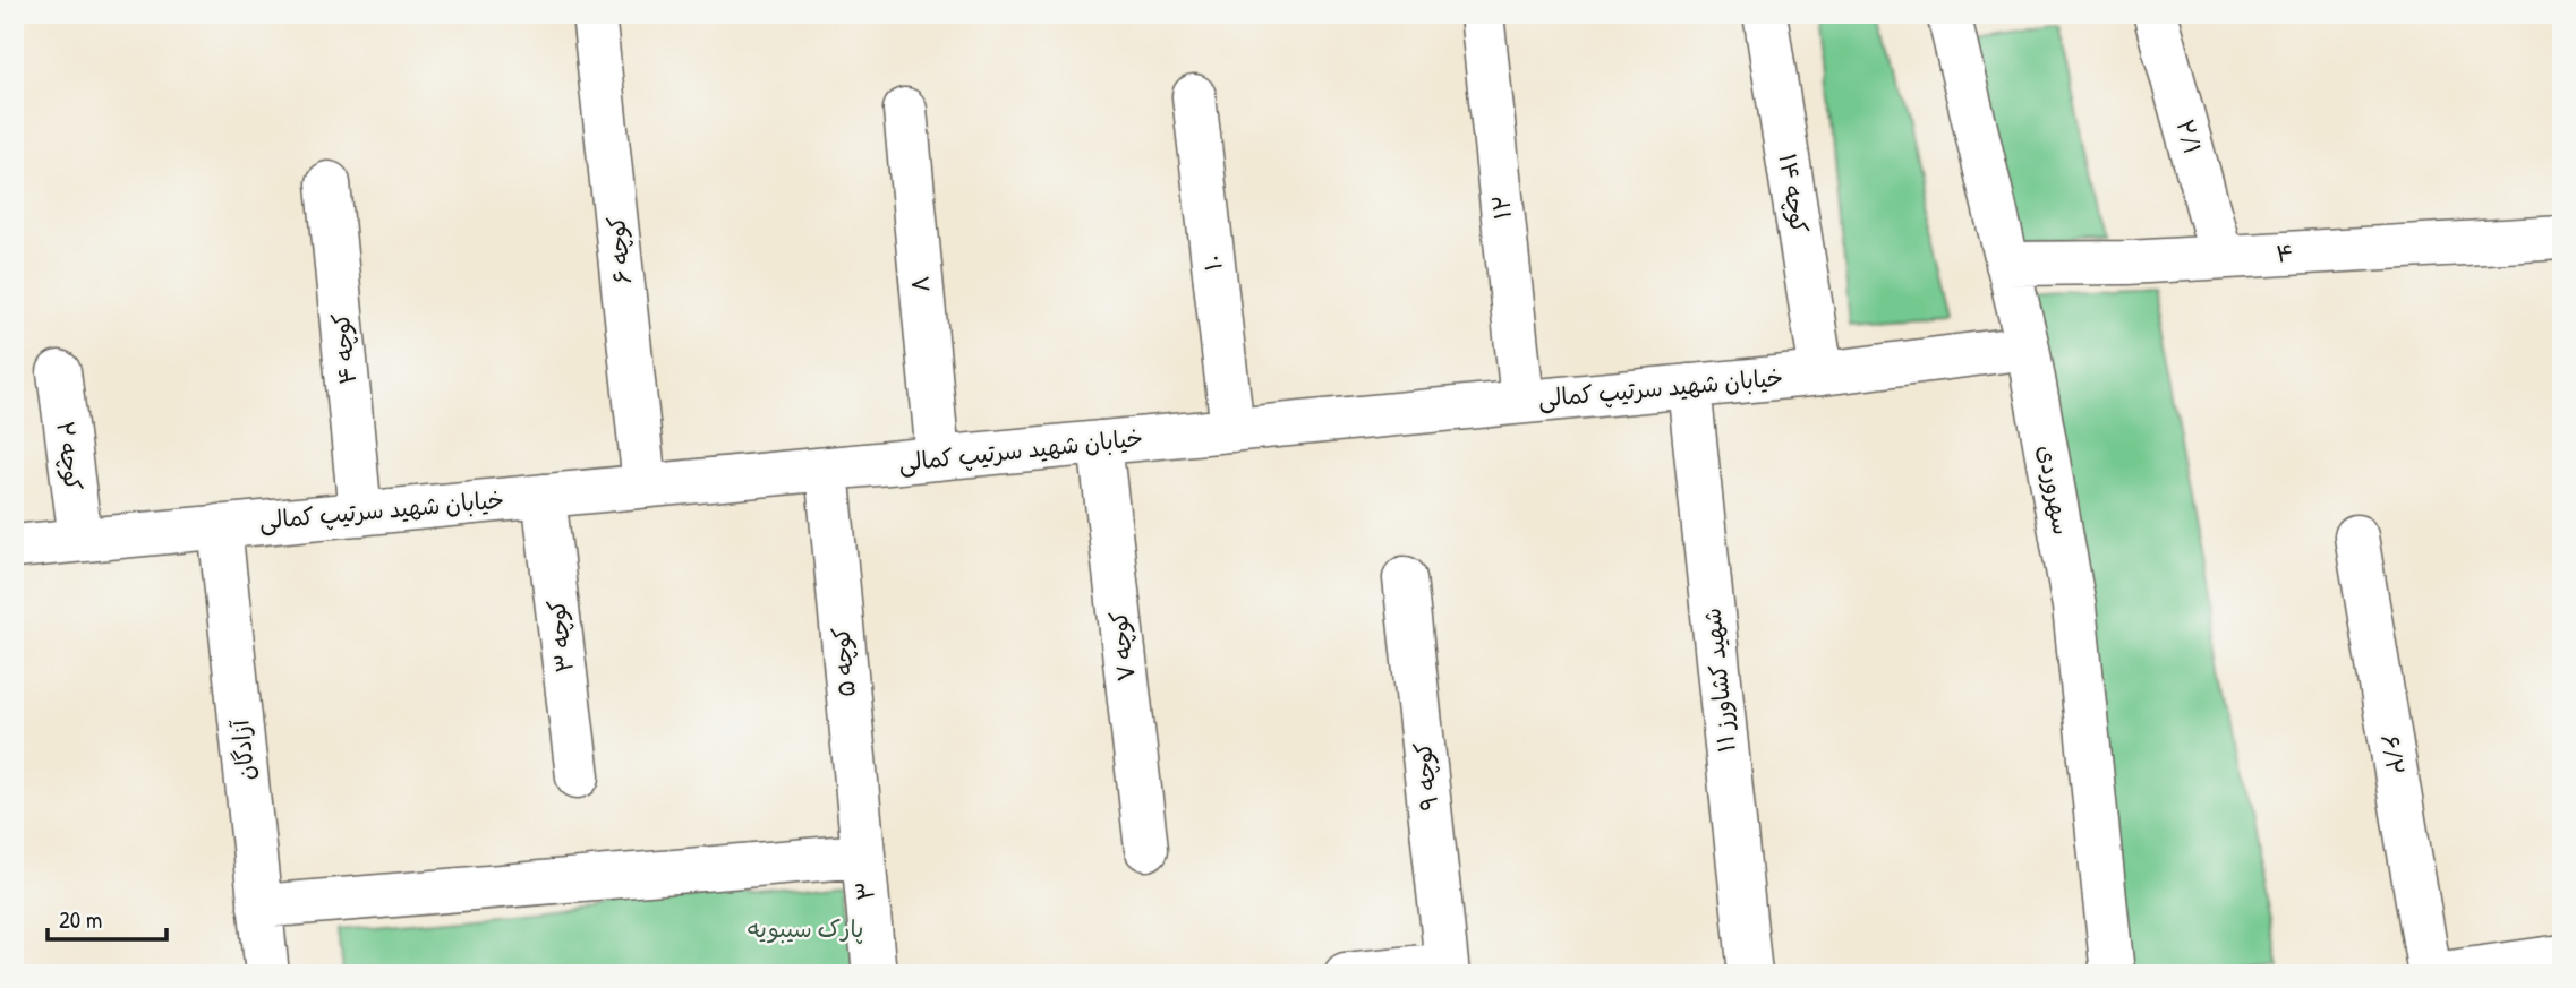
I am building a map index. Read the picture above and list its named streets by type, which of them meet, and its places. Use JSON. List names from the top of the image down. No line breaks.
{"streets":{"street":["۲/۱","کوچه ۱۴","۱۲","کوچه ۶","۴","۱۰","۸","کوچه ۴","خیابان شهید سرتیپ کمالی","کوچه ۲","سهروردی","کوچه ۳","کوچه ۷","کوچه ۵","۱۱ شهید کشاورز","آزادگان","۶/۲","کوچه ۹","۳"]},"crossings":[["۲/۱","۴"],["کوچه ۱۴","خیابان شهید سرتیپ کمالی"],["۱۲","خیابان شهید سرتیپ کمالی"],["کوچه ۶","خیابان شهید سرتیپ کمالی"],["۴","سهروردی"],["۱۰","خیابان شهید سرتیپ کمالی"],["۸","خیابان شهید سرتیپ کمالی"],["کوچه ۴","خیابان شهید سرتیپ کمالی"],["خیابان شهید سرتیپ کمالی","کوچه ۲"],["خیابان شهید سرتیپ کمالی","سهروردی"],["خیابان شهید سرتیپ کمالی","کوچه ۳"],["خیابان شهید سرتیپ کمالی","کوچه ۷"],["خیابان شهید سرتیپ کمالی","کوچه ۵"],["خیابان شهید سرتیپ کمالی","۱۱ شهید کشاورز"],["خیابان شهید سرتیپ کمالی","آزادگان"],["کوچه ۵","۳"]],"parks":["پارک سیبویه"],"scale_bar":"20 m"}
